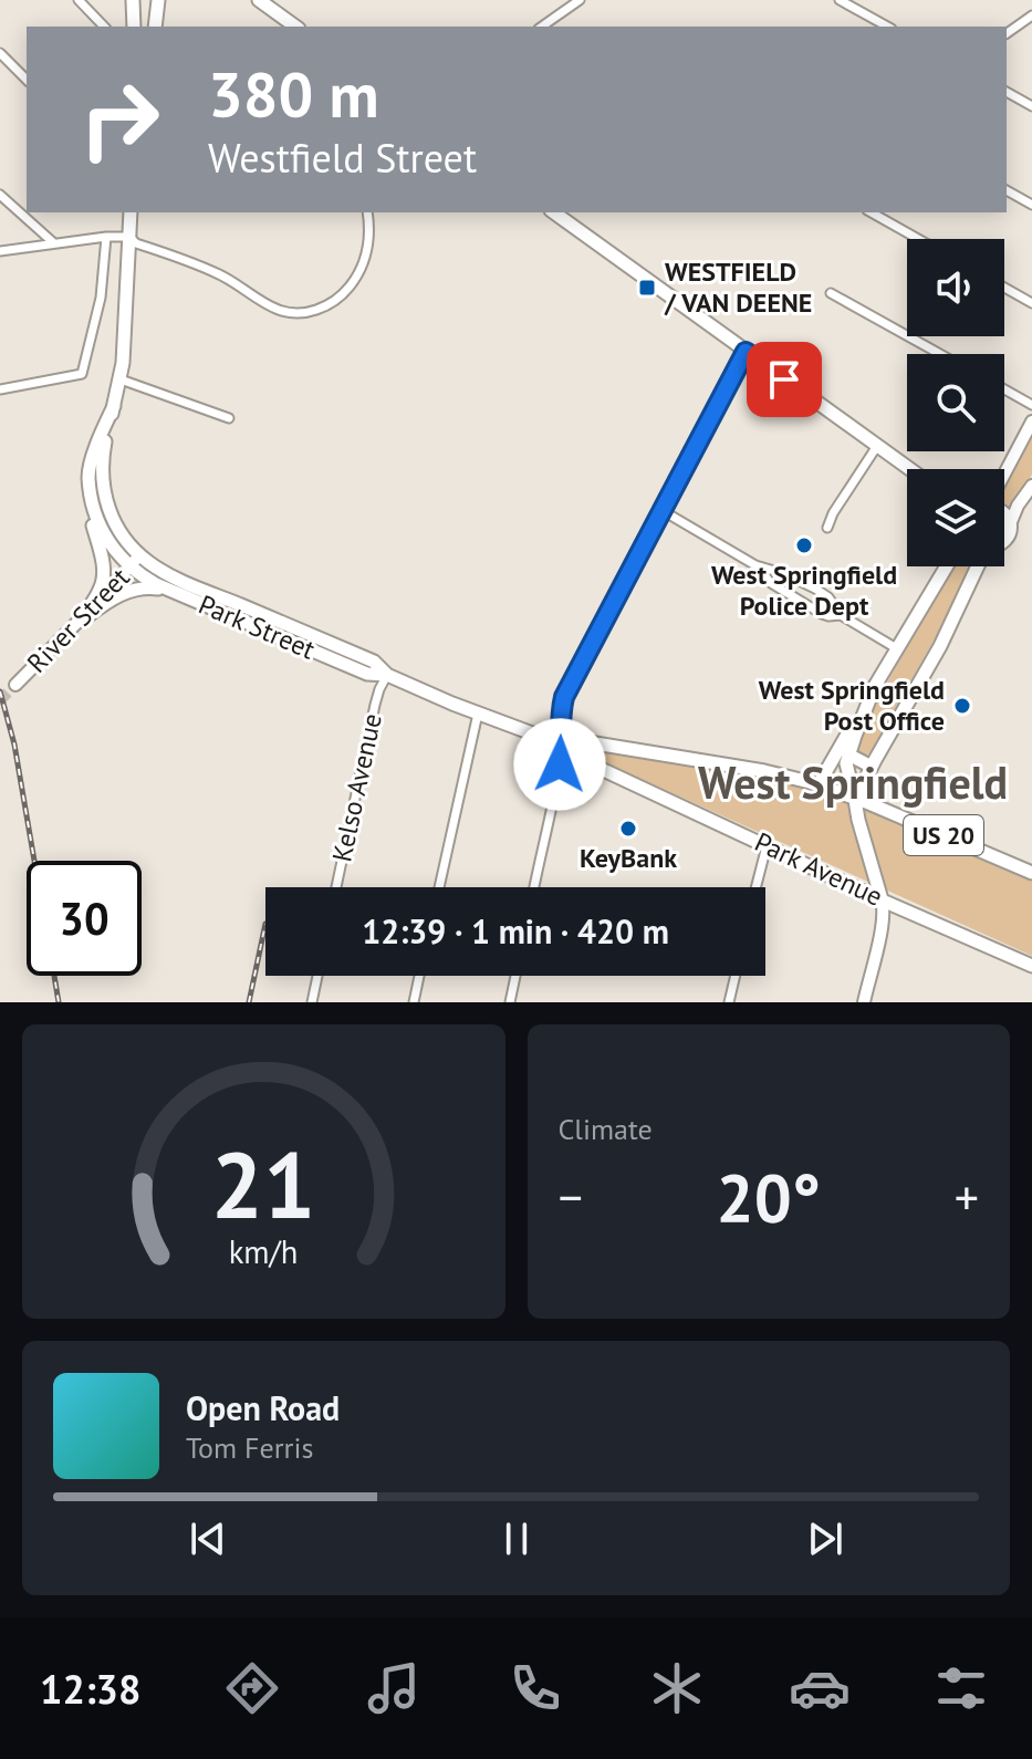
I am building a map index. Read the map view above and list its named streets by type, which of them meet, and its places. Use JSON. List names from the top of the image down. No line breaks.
{"streets":{"main road":["River Street","Park Street","US 20","Park Avenue"],"street":["Kelso Avenue"]},"crossings":[["River Street","Park Street"],["Park Street","Kelso Avenue"],["Park Street","US 20"],["Park Street","Park Avenue"],["US 20","Park Avenue"]],"districts":["West Springfield"],"places":{"transit":["WESTFIELD / VAN DEENE"],"other":["West Springfield Police Dept","West Springfield Post Office","KeyBank"]},"page":{"turn":["380 m","Westfield Street"],"limit":"30","trip":"12:39 · 1 min · 420 m","tile":"Climate","heat":["−","20°","+"],"song":["Open Road","Tom Ferris"],"tabs":"12:38","gauge":["21","km/h"]}}
